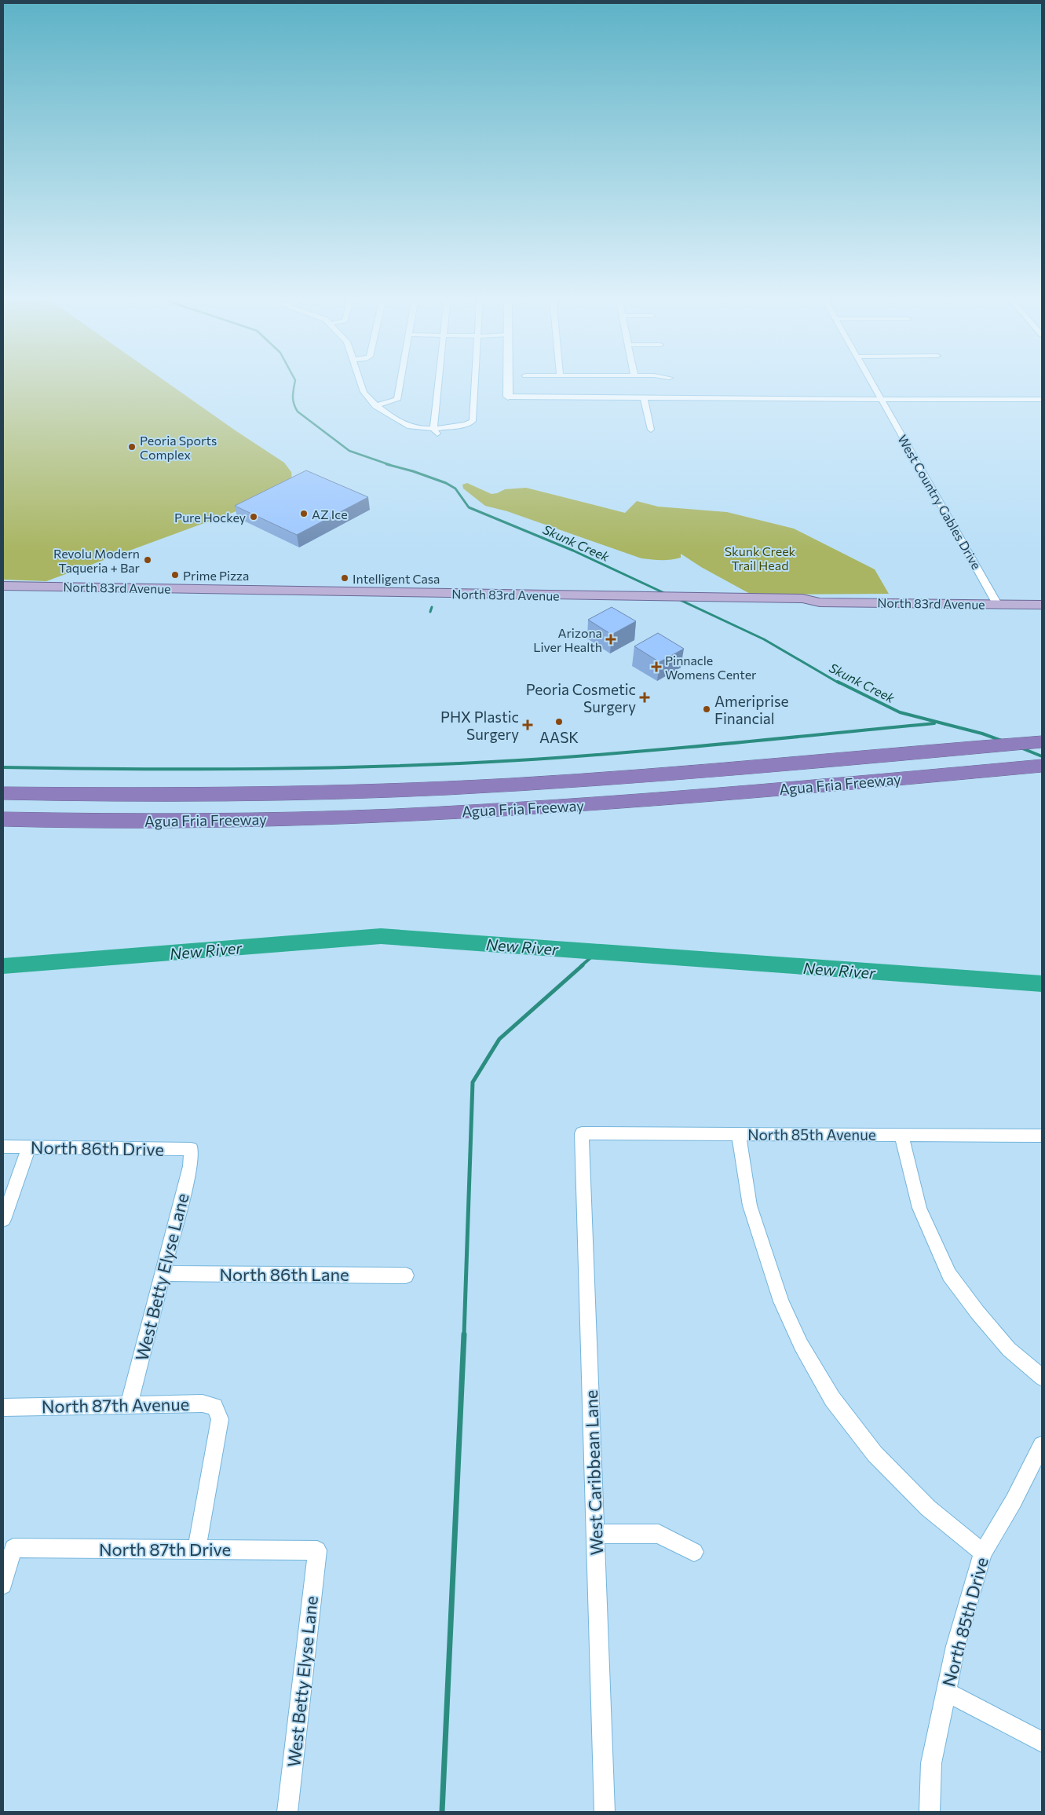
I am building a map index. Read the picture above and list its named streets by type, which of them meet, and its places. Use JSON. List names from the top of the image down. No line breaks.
{"streets":{"highway":["Agua Fria Freeway"],"main road":["North 83rd Avenue"],"street":["West Country Gables Drive","North 85th Avenue","North 86th Drive","North 86th Lane","West Betty Elyse Lane","North 87th Avenue","West Caribbean Lane","North 87th Drive","North 85th Drive"]},"crossings":[["West Country Gables Drive","North 83rd Avenue"],["North 85th Avenue","West Caribbean Lane"],["North 86th Drive","West Betty Elyse Lane"],["North 86th Lane","West Betty Elyse Lane"],["West Betty Elyse Lane","North 87th Avenue"],["West Betty Elyse Lane","North 87th Drive"],["North 87th Avenue","North 87th Drive"]],"water":["Skunk Creek","New River"],"parks":["Skunk Creek Trail Head"],"places":{"other":["Peoria Sports Complex","AZ Ice","Pure Hockey","Revolu Modern Taqueria + Bar","Prime Pizza","Intelligent Casa","Ameriprise Financial","AASK"],"health":["Arizona Liver Health","Pinnacle Womens Center","Peoria Cosmetic Surgery","PHX Plastic Surgery"]}}
